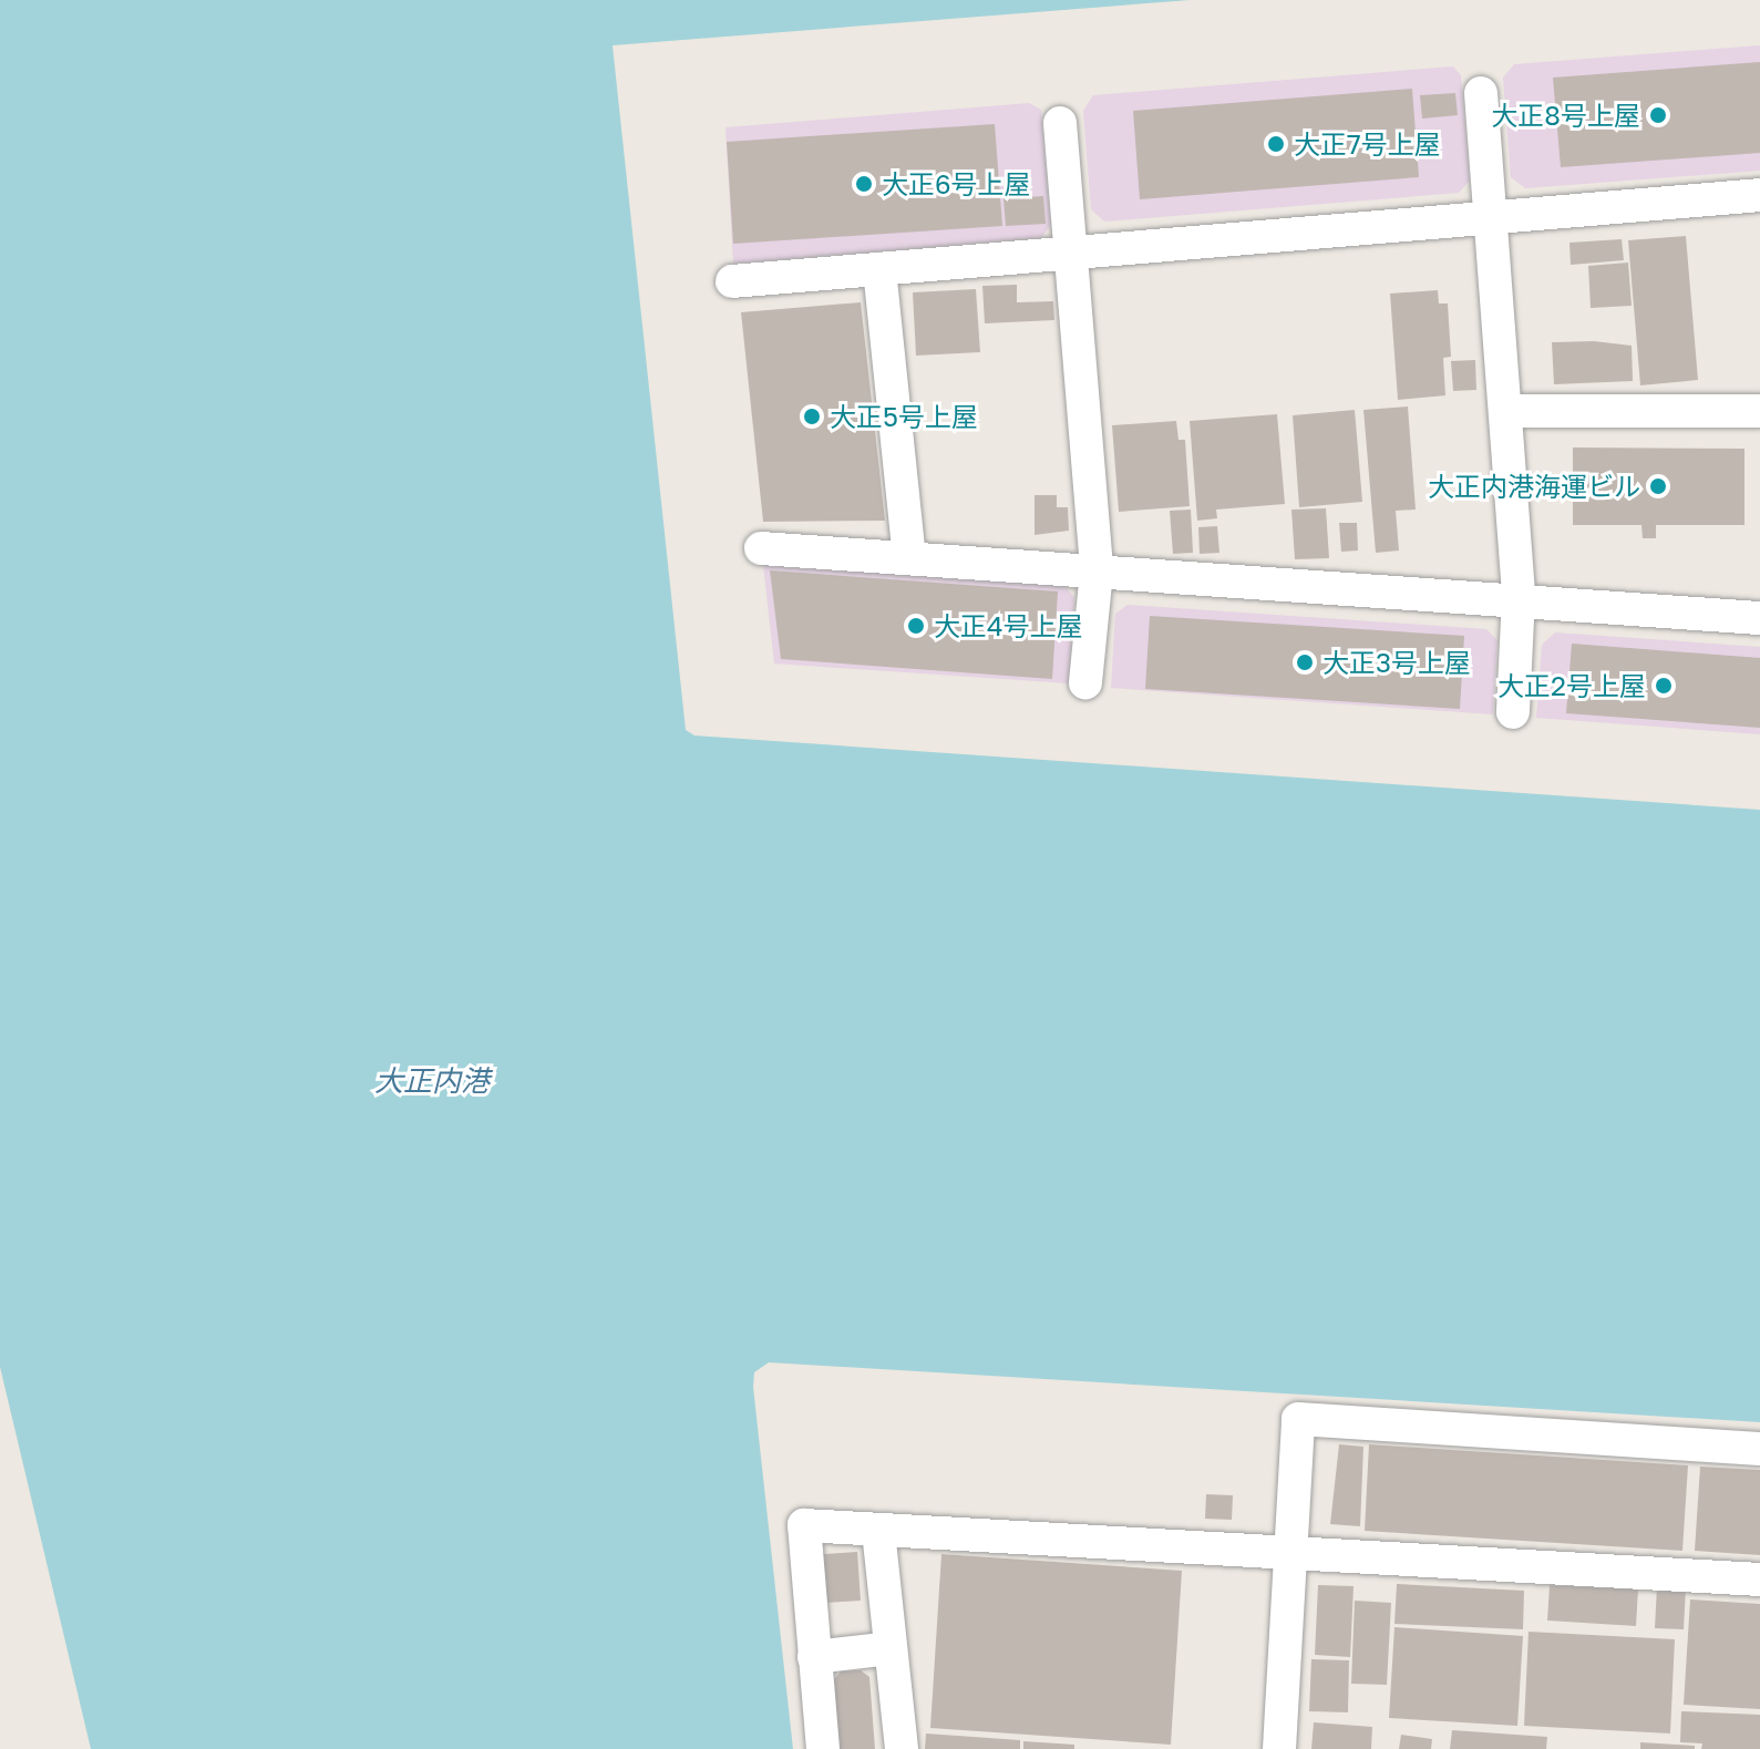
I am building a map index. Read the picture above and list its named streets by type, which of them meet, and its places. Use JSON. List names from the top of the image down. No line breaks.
{"water":["大正内港"],"places":["大正8号上屋","大正7号上屋","大正6号上屋","大正5号上屋","大正内港海運ビル","大正4号上屋","大正3号上屋","大正2号上屋"]}
